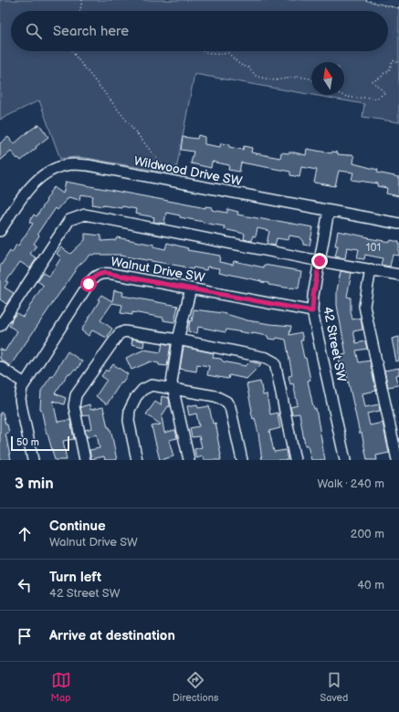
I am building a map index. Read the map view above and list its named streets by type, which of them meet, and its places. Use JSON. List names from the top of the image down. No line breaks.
{"streets":{"street":["Wildwood Drive SW","Walnut Drive SW","42 Street SW"]},"crossings":[["Wildwood Drive SW","42 Street SW"],["Walnut Drive SW","42 Street SW"]],"house_numbers":["101"],"scale_bar":"50 m","north":"top","page":{"search":"Search here","scale":"50 m","heading":["3 min","Walk · 240 m"],"list":[["Continue","Walnut Drive SW","200 m"],["Turn left","42 Street SW","40 m"],"Arrive at destination"],"nav":["Map","Directions","Saved"]}}
